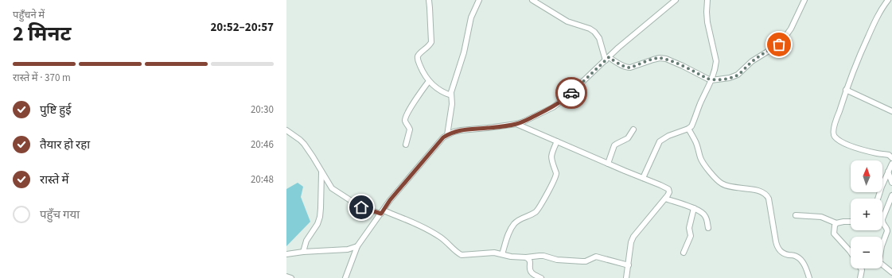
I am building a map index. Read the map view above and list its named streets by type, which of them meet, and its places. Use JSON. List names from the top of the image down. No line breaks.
{"north":"top","page":{"heading":["2 मिनट","पहुँचने में","20:52–20:57"],"bar":"रास्ते में · 370 m","list":[["पुष्टि हुई","20:30"],["तैयार हो रहा","20:46"],["रास्ते में","20:48"],"पहुँच गया"],"map_buttons":["+","−"]}}
